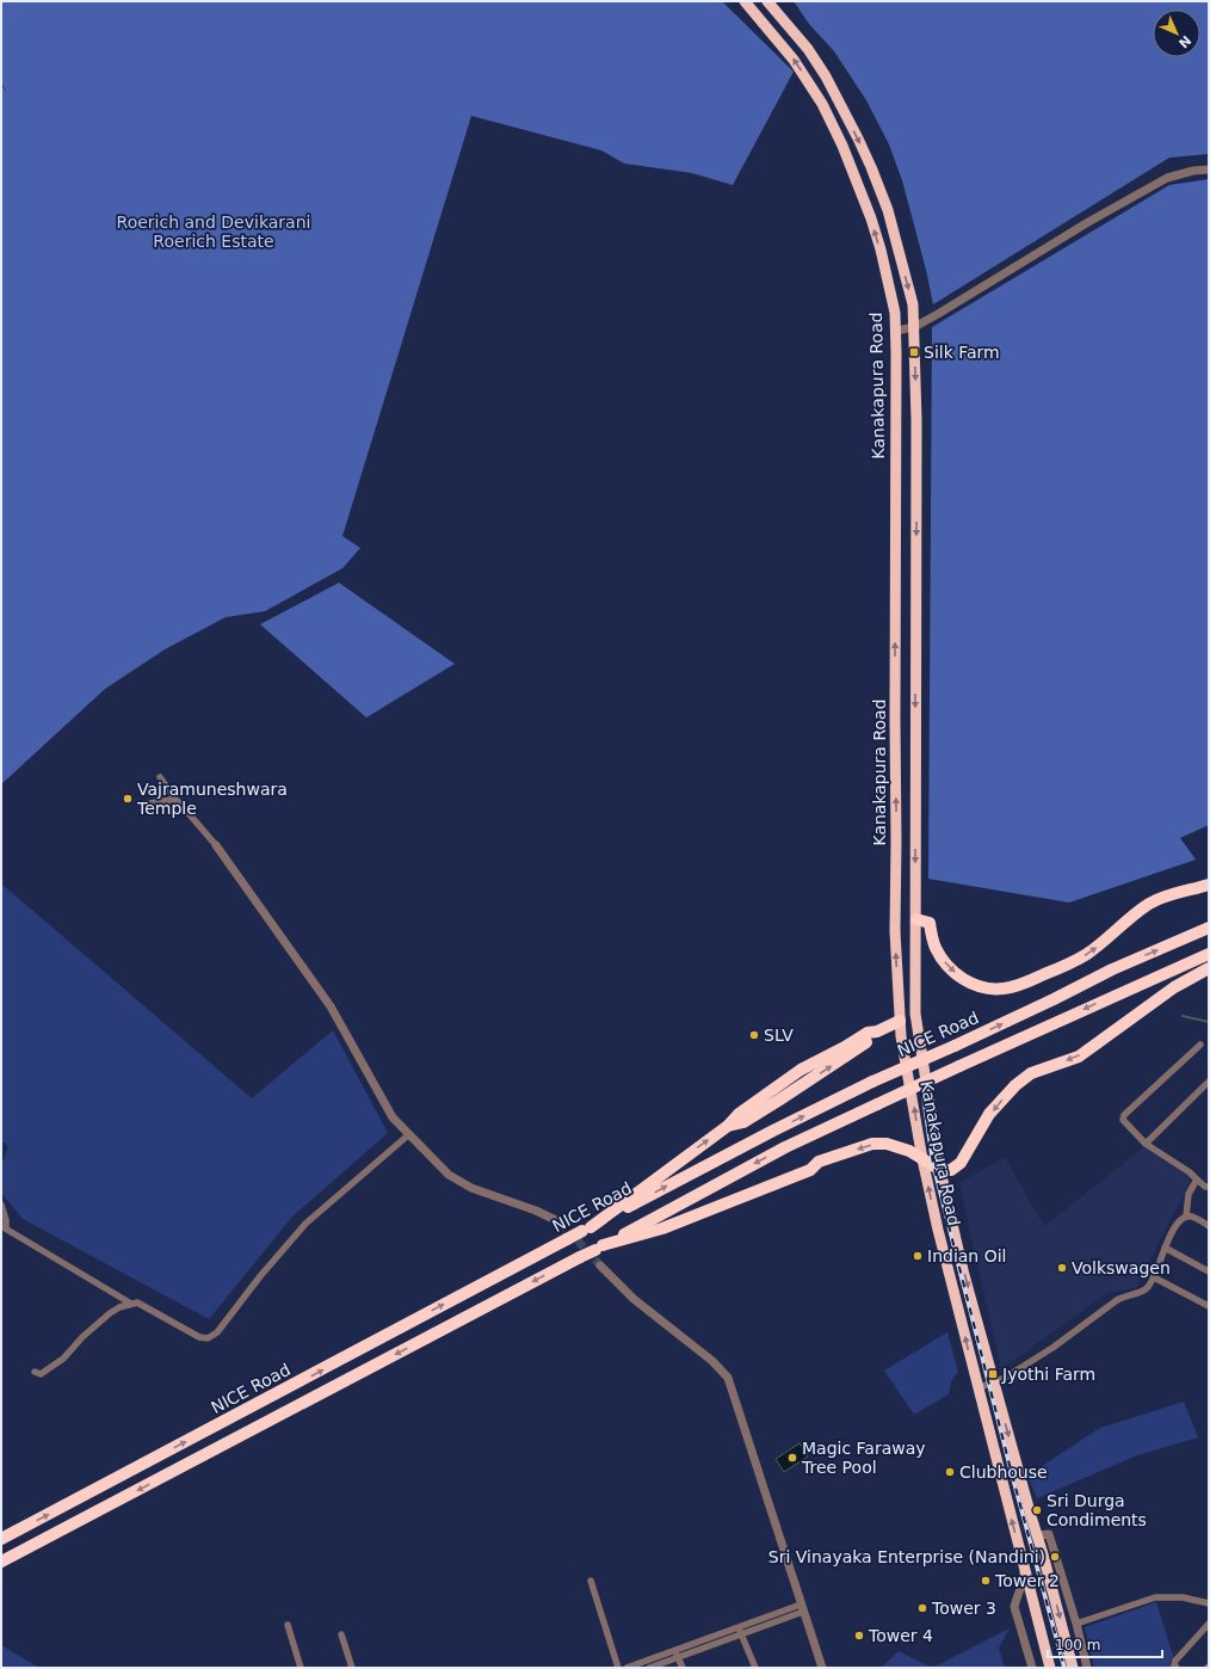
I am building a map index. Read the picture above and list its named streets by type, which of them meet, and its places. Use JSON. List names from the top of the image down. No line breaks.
{"streets":{"highway":["Kanakapura Road","NICE Road"]},"parks":["Roerich and Devikarani Roerich Estate"],"places":{"transit":["Silk Farm","Jyothi Farm"],"other":["Vajramuneshwara Temple","SLV","Indian Oil","Volkswagen","Magic Faraway Tree Pool","Clubhouse","Sri Durga Condiments","Sri Vinayaka Enterprise (Nandini)","Tower 2","Tower 3","Tower 4"]},"scale_bar":"100 m","north":"bottom right"}
